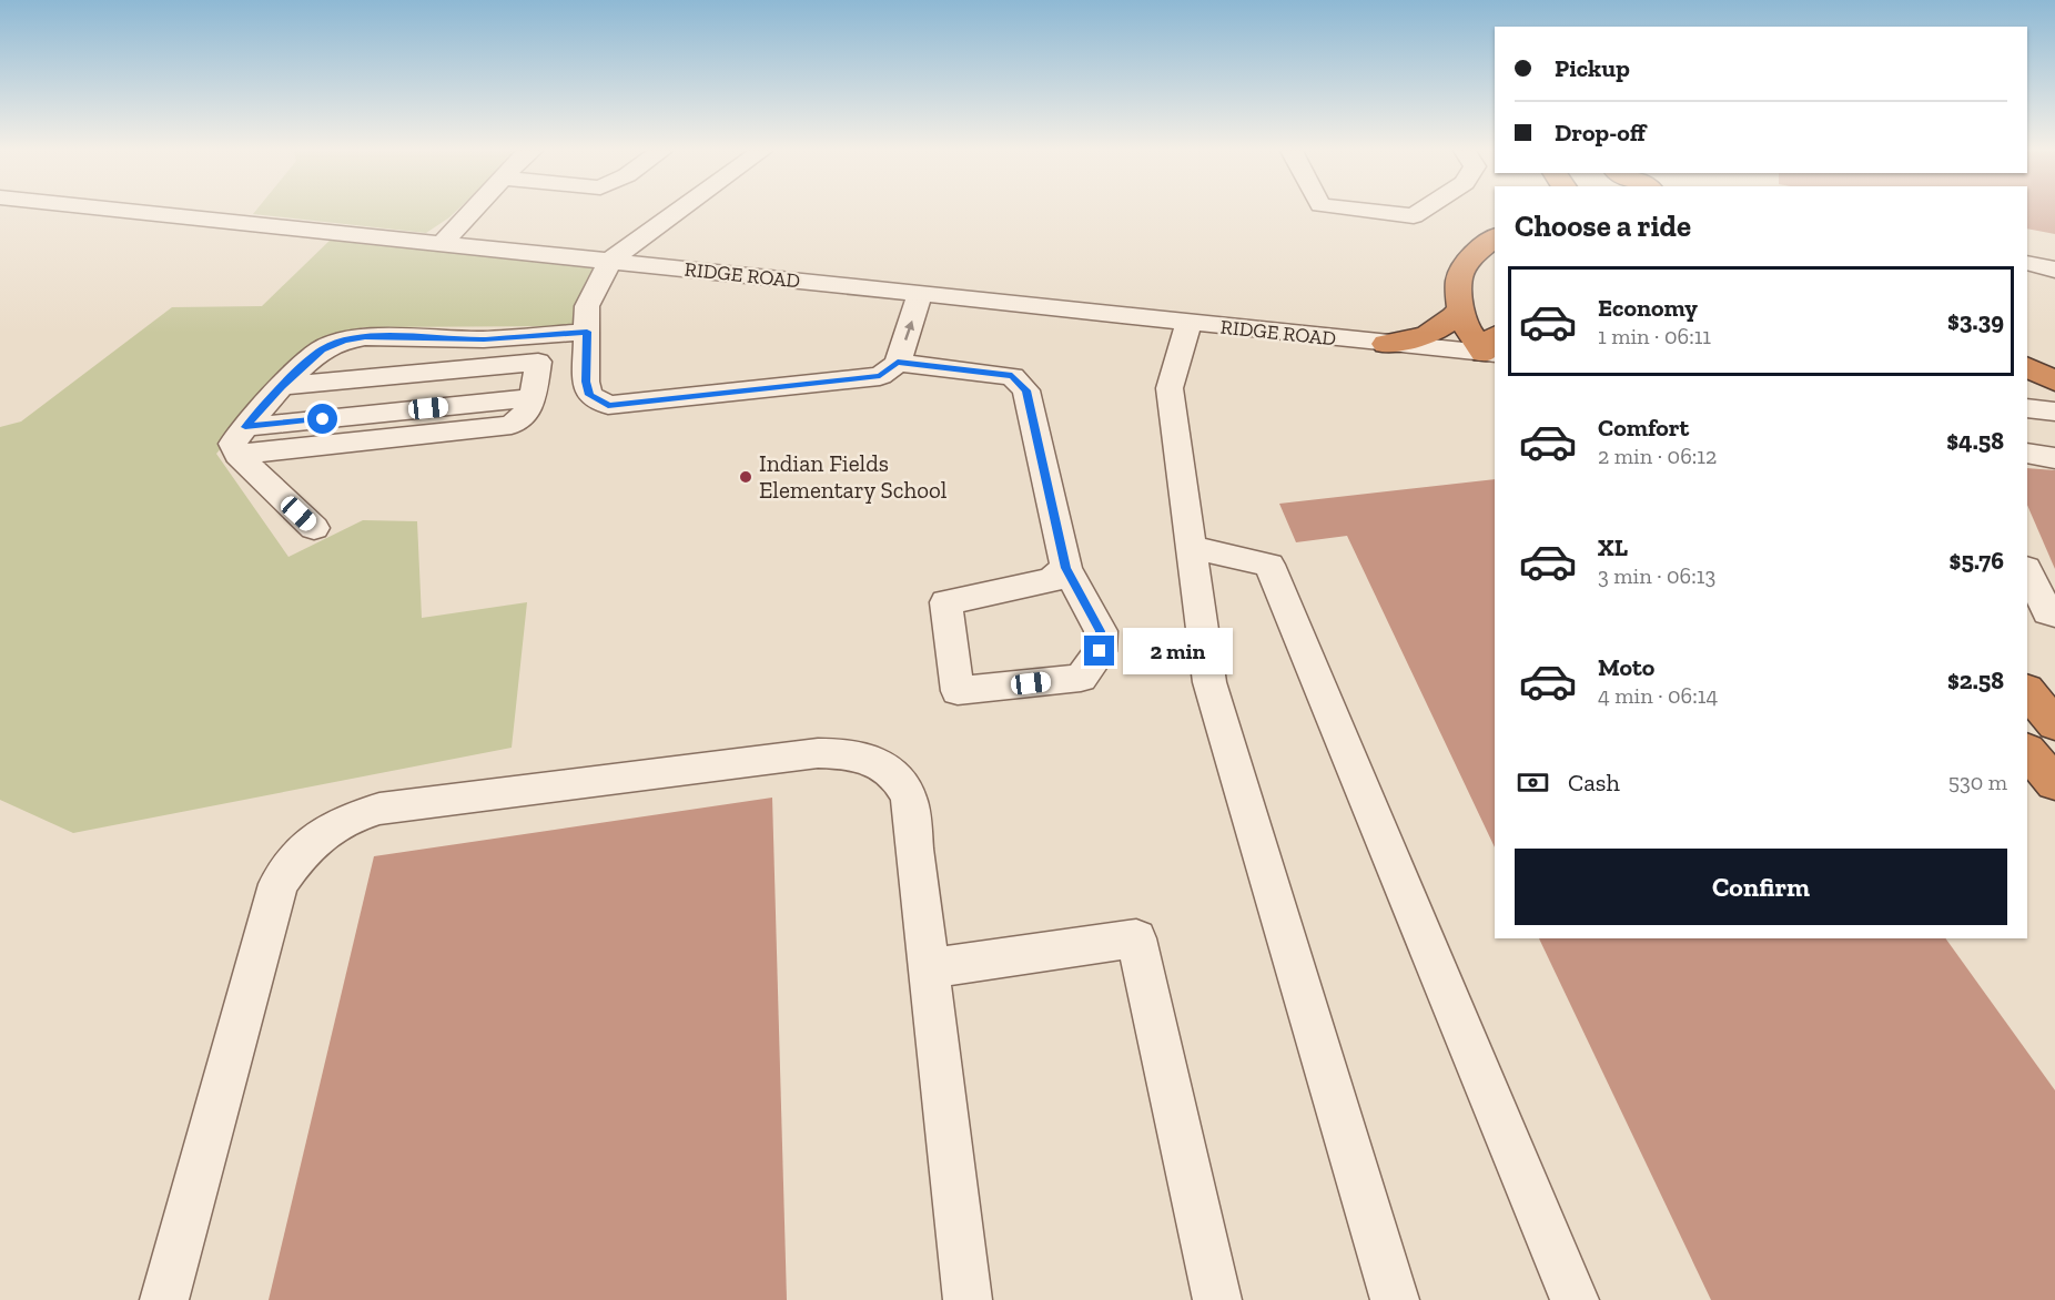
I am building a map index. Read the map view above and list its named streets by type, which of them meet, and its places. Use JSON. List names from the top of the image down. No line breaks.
{"streets":{"street":["RIDGE ROAD"]},"places":["Indian Fields Elementary School"],"page":{"banner":["Pickup","Drop-off"],"heading":"Choose a ride","list":[{"name":"Economy","note":"1 min · 06:11","value":"$3.39"},{"name":"Comfort","note":"2 min · 06:12","value":"$4.58"},{"name":"XL","note":"3 min · 06:13","value":"$5.76"},{"name":"Moto","note":"4 min · 06:14","value":"$2.58"}],"bubble":"2 min","pay":["Cash","530 m"],"buttons":"Confirm"}}
